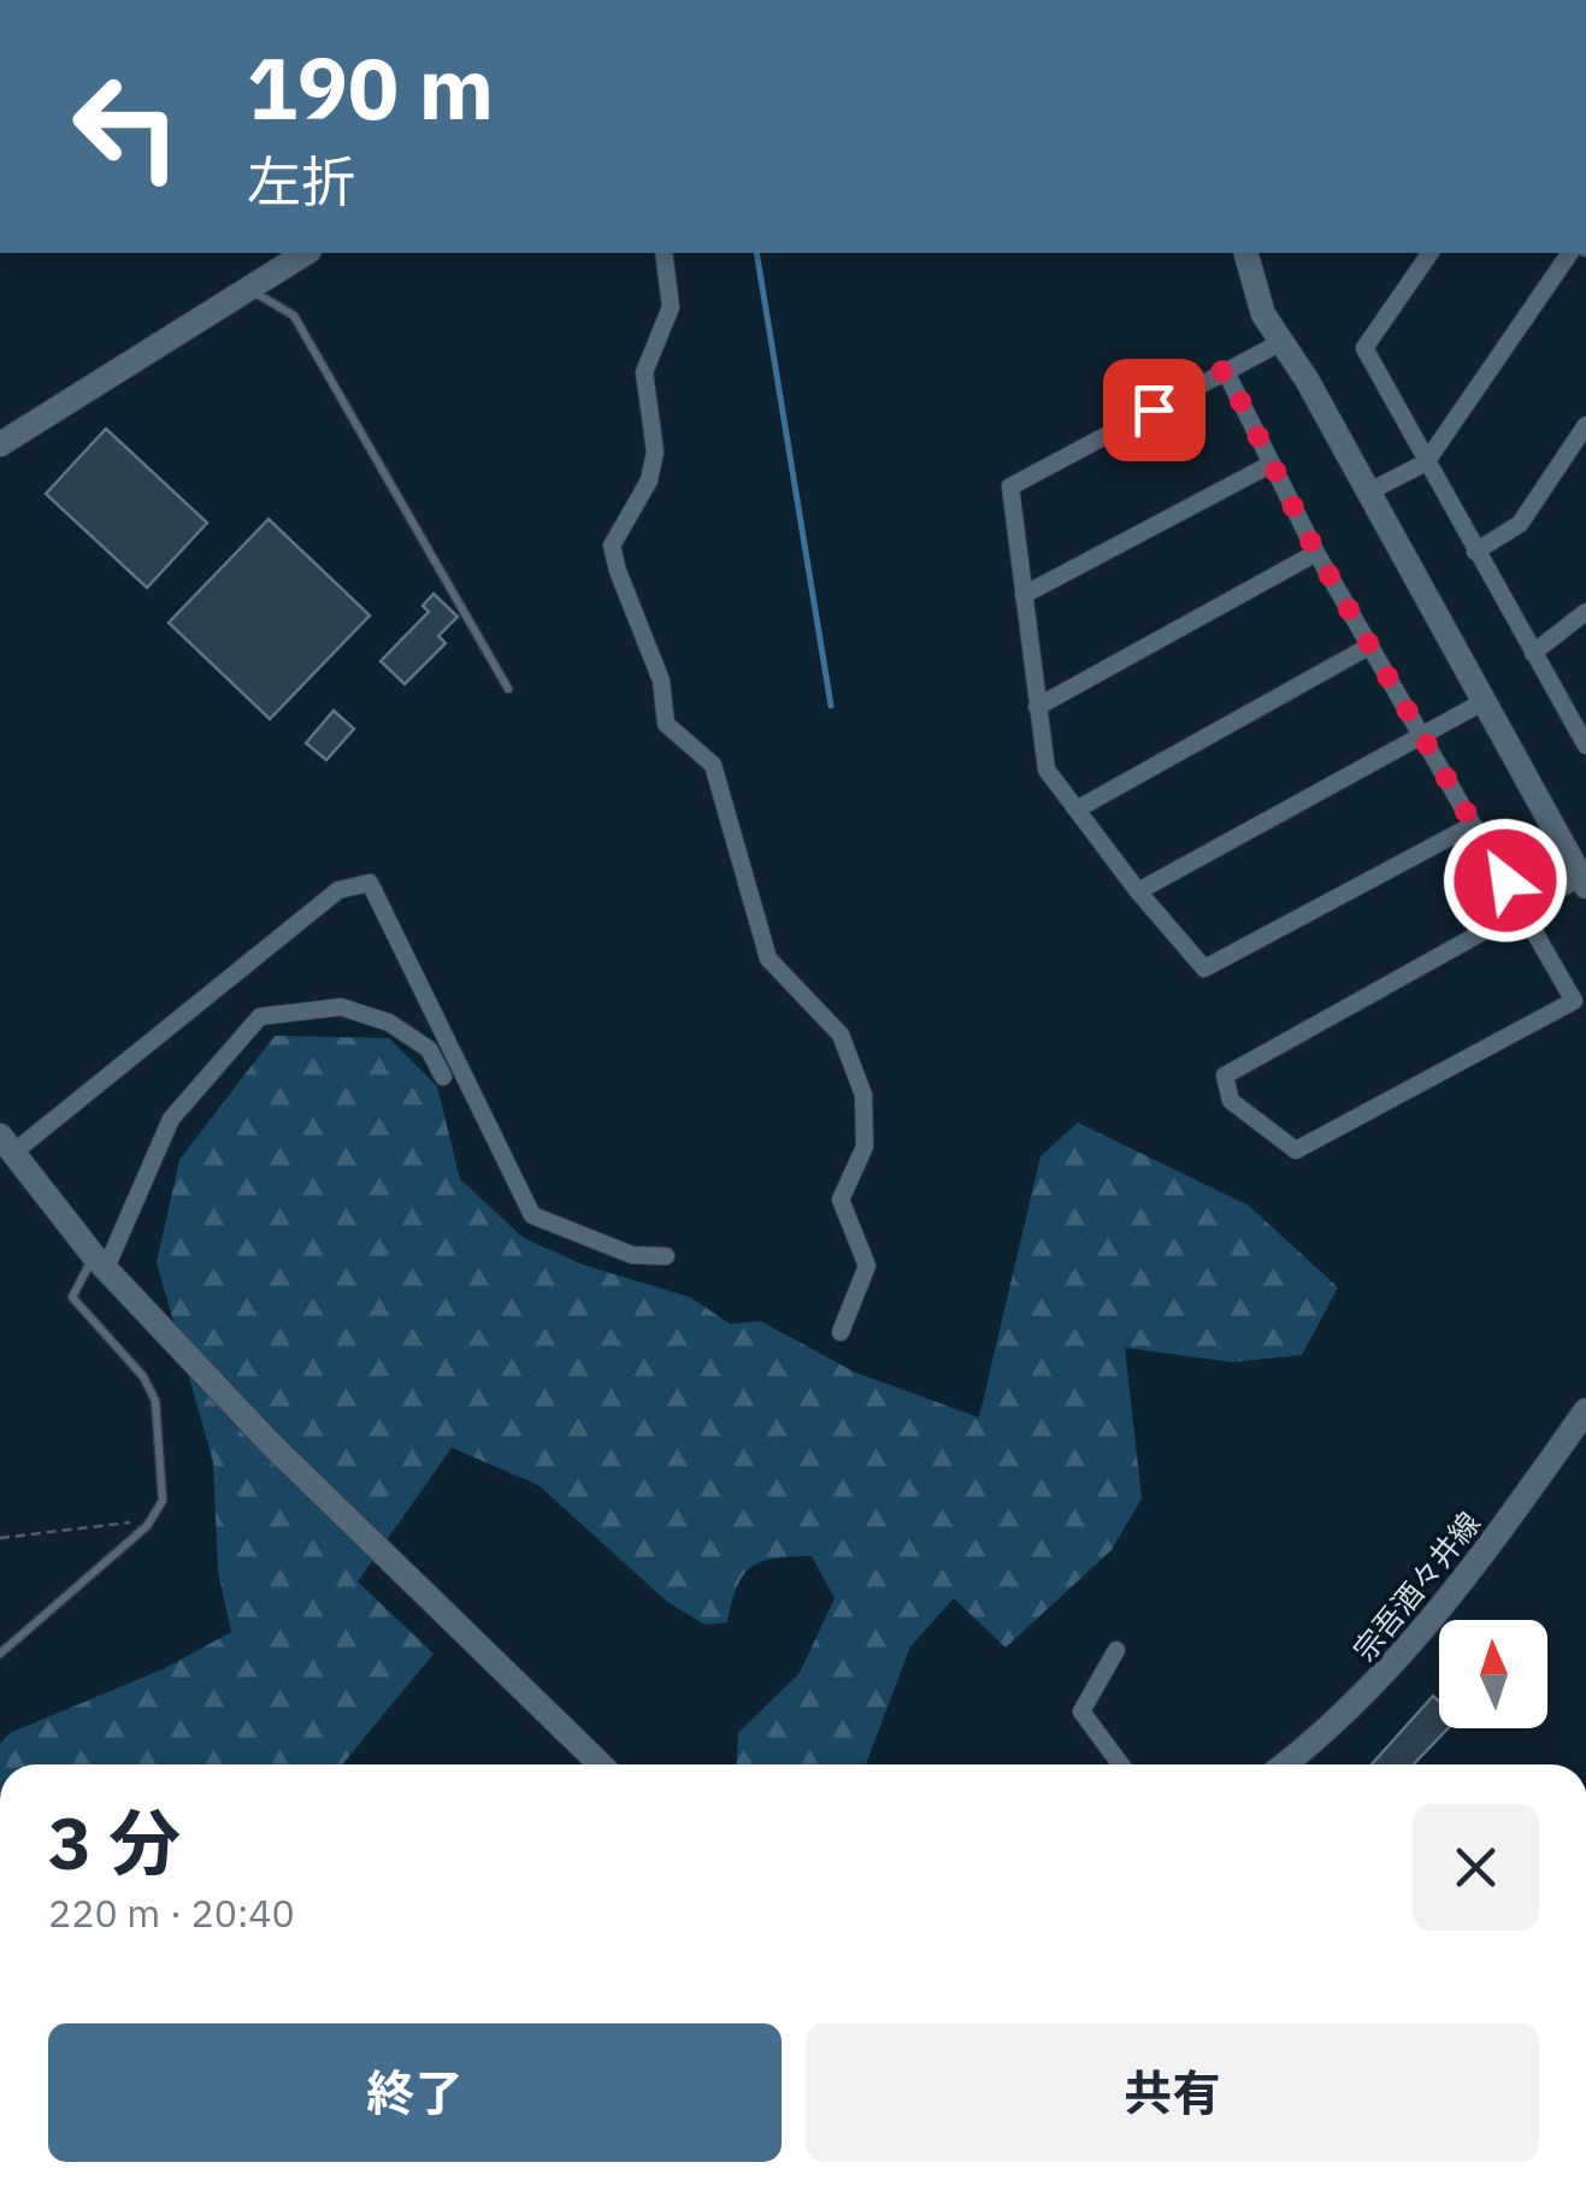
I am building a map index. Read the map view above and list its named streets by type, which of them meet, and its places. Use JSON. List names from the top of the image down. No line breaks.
{"streets":{"street":["宗吾酒々井線"]},"north":"top","page":{"turn":["190 m","左折"],"heading":["3 分","220 m · 20:40"],"buttons":["終了","共有"]}}
